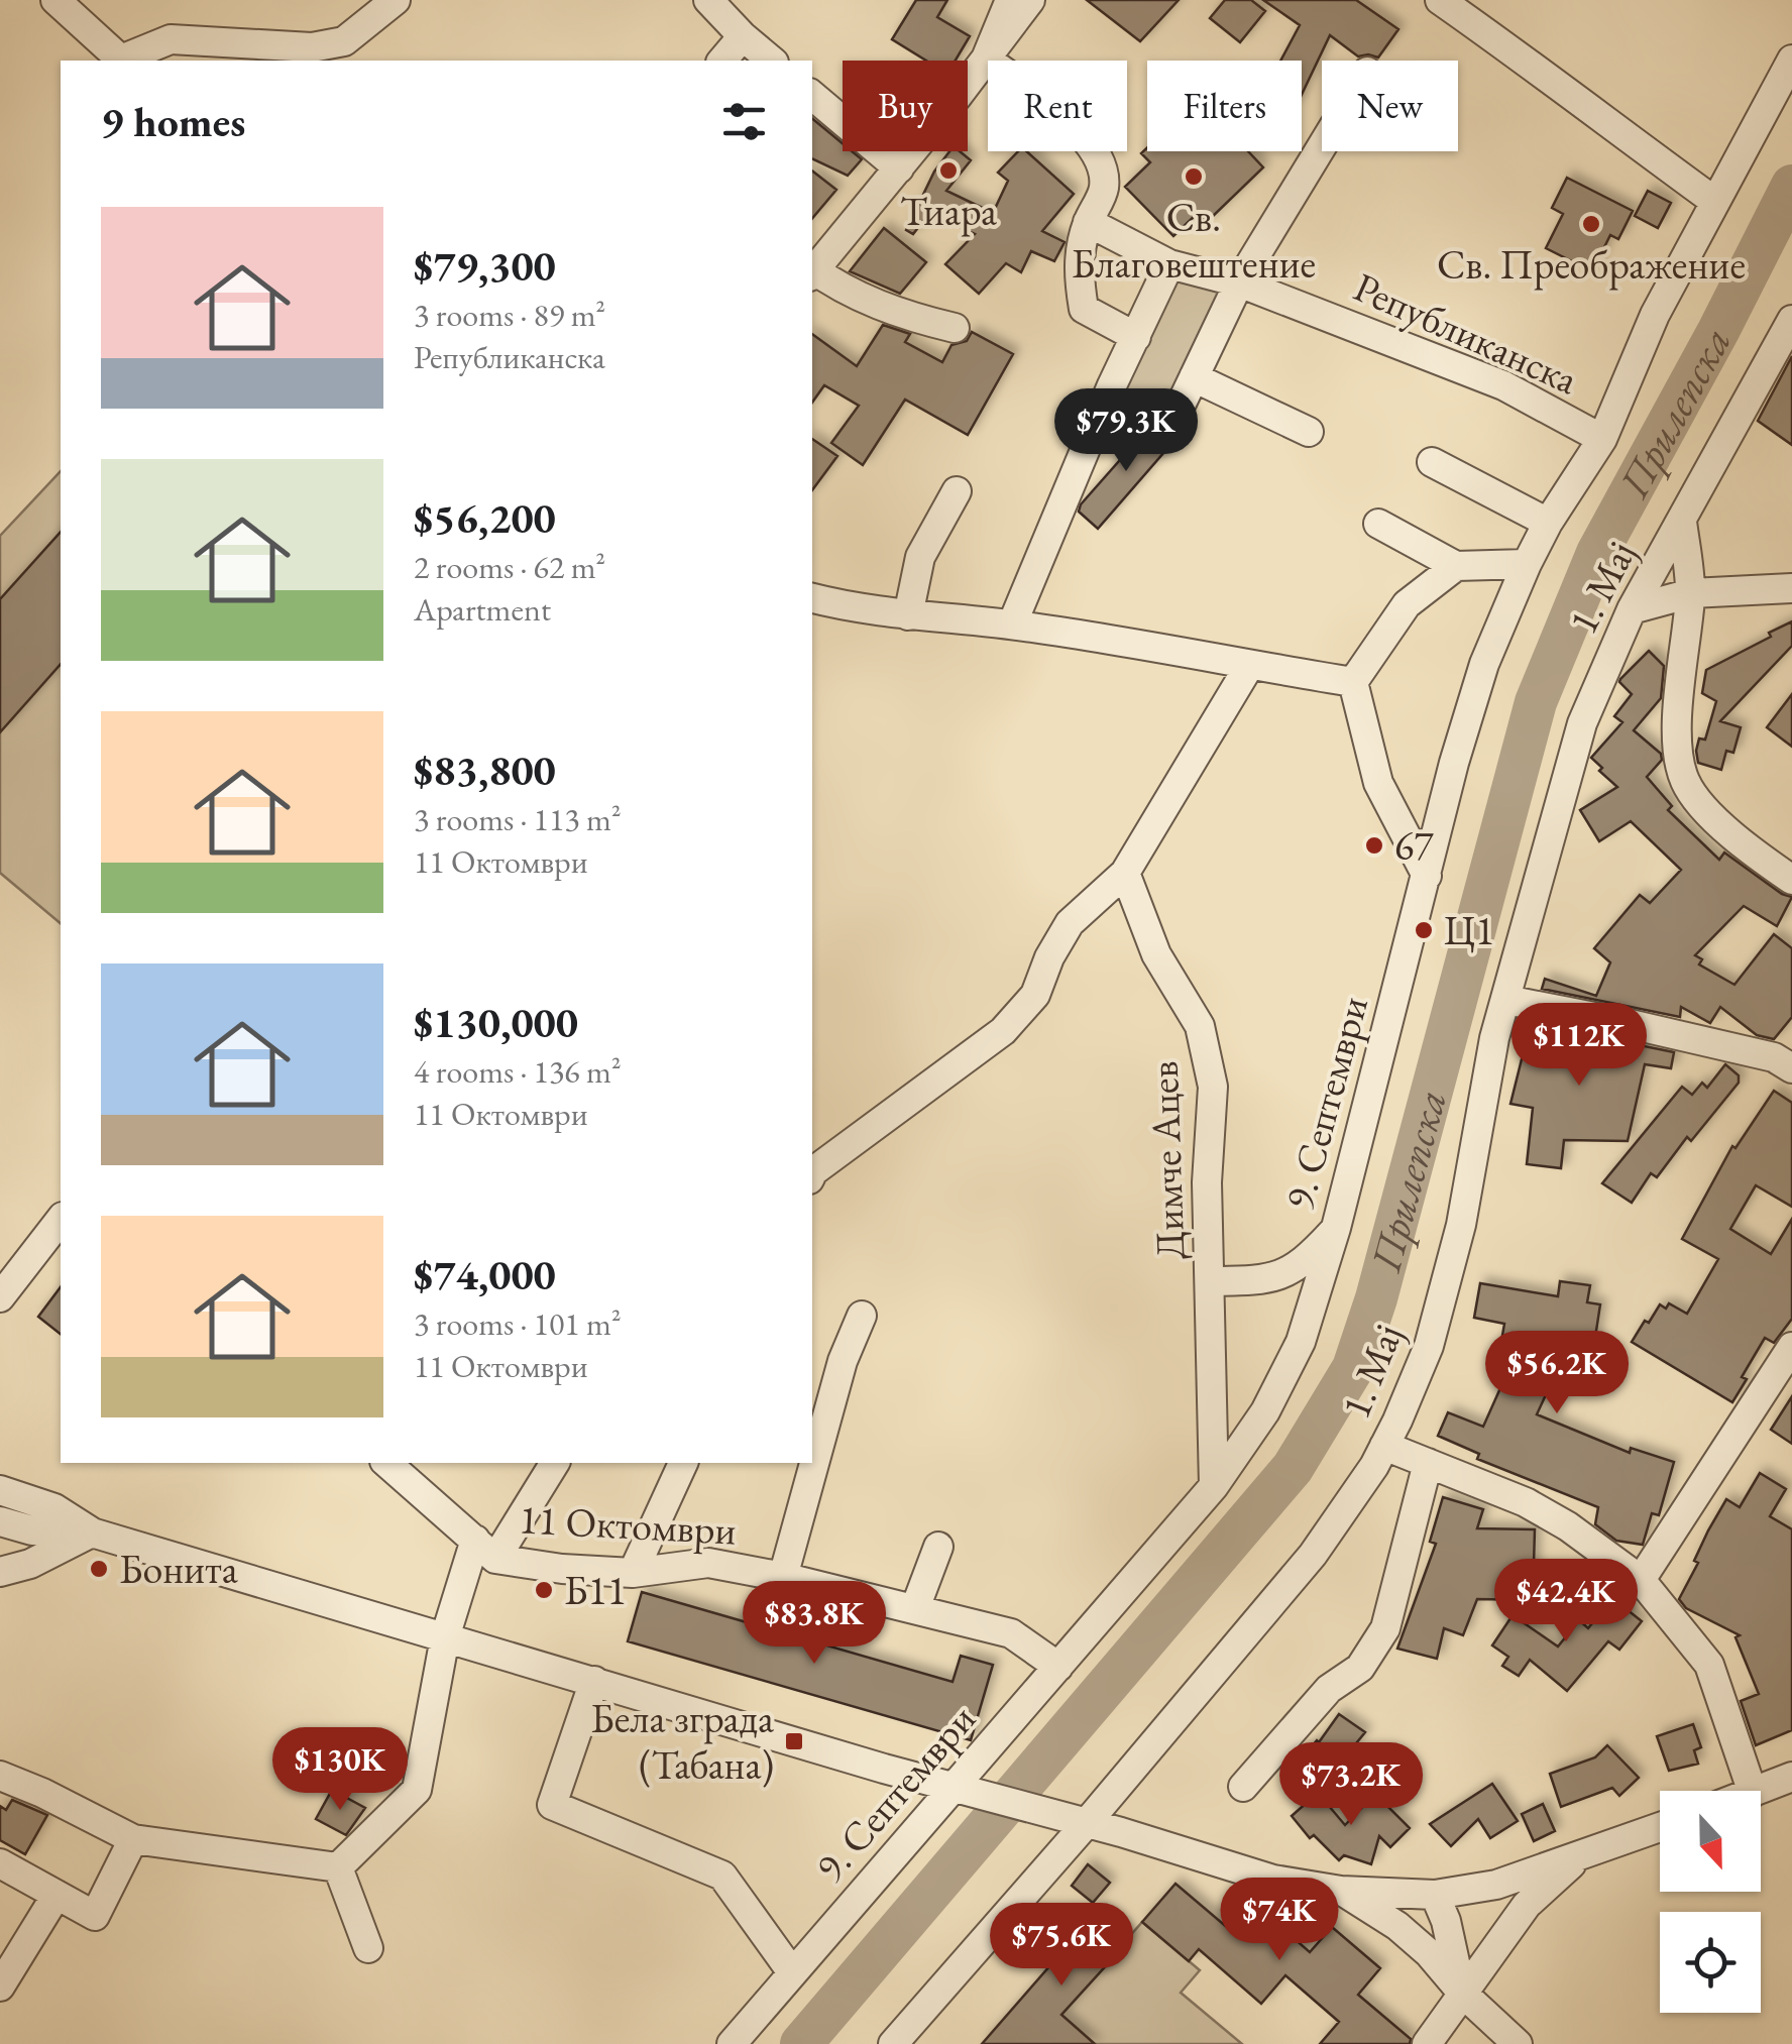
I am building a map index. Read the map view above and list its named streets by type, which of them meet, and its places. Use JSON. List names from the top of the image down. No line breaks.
{"streets":{"street":["Републиканска","1. Мај","9. Септември","Димче Ацев","11 Октомври"]},"crossings":[["Републиканска","9. Септември"],["9. Септември","Димче Ацев"],["9. Септември","11 Октомври"]],"water":["Прилепска"],"places":{"other":["Тиара","Св. Благовештение","Св. Преображение","67","Ц1","Бонита","Б11"],"transit":["Бела зграда (Табана)"]},"north":"bottom","page":{"chip":["Buy","Rent","Filters","New"],"heading":"9 homes","list":[{"name":"$79,300","note":"3 rooms · 89 m² · Републиканска"},{"name":"$56,200","note":"2 rooms · 62 m² · Apartment"},{"name":"$83,800","note":"3 rooms · 113 m² · 11 Октомври"},{"name":"$130,000","note":"4 rooms · 136 m² · 11 Октомври"},{"name":"$74,000","note":"3 rooms · 101 m² · 11 Октомври"}],"price":["$79.3K","$112K","$56.2K","$42.4K","$83.8K","$130K","$73.2K","$74K","$75.6K"]}}
